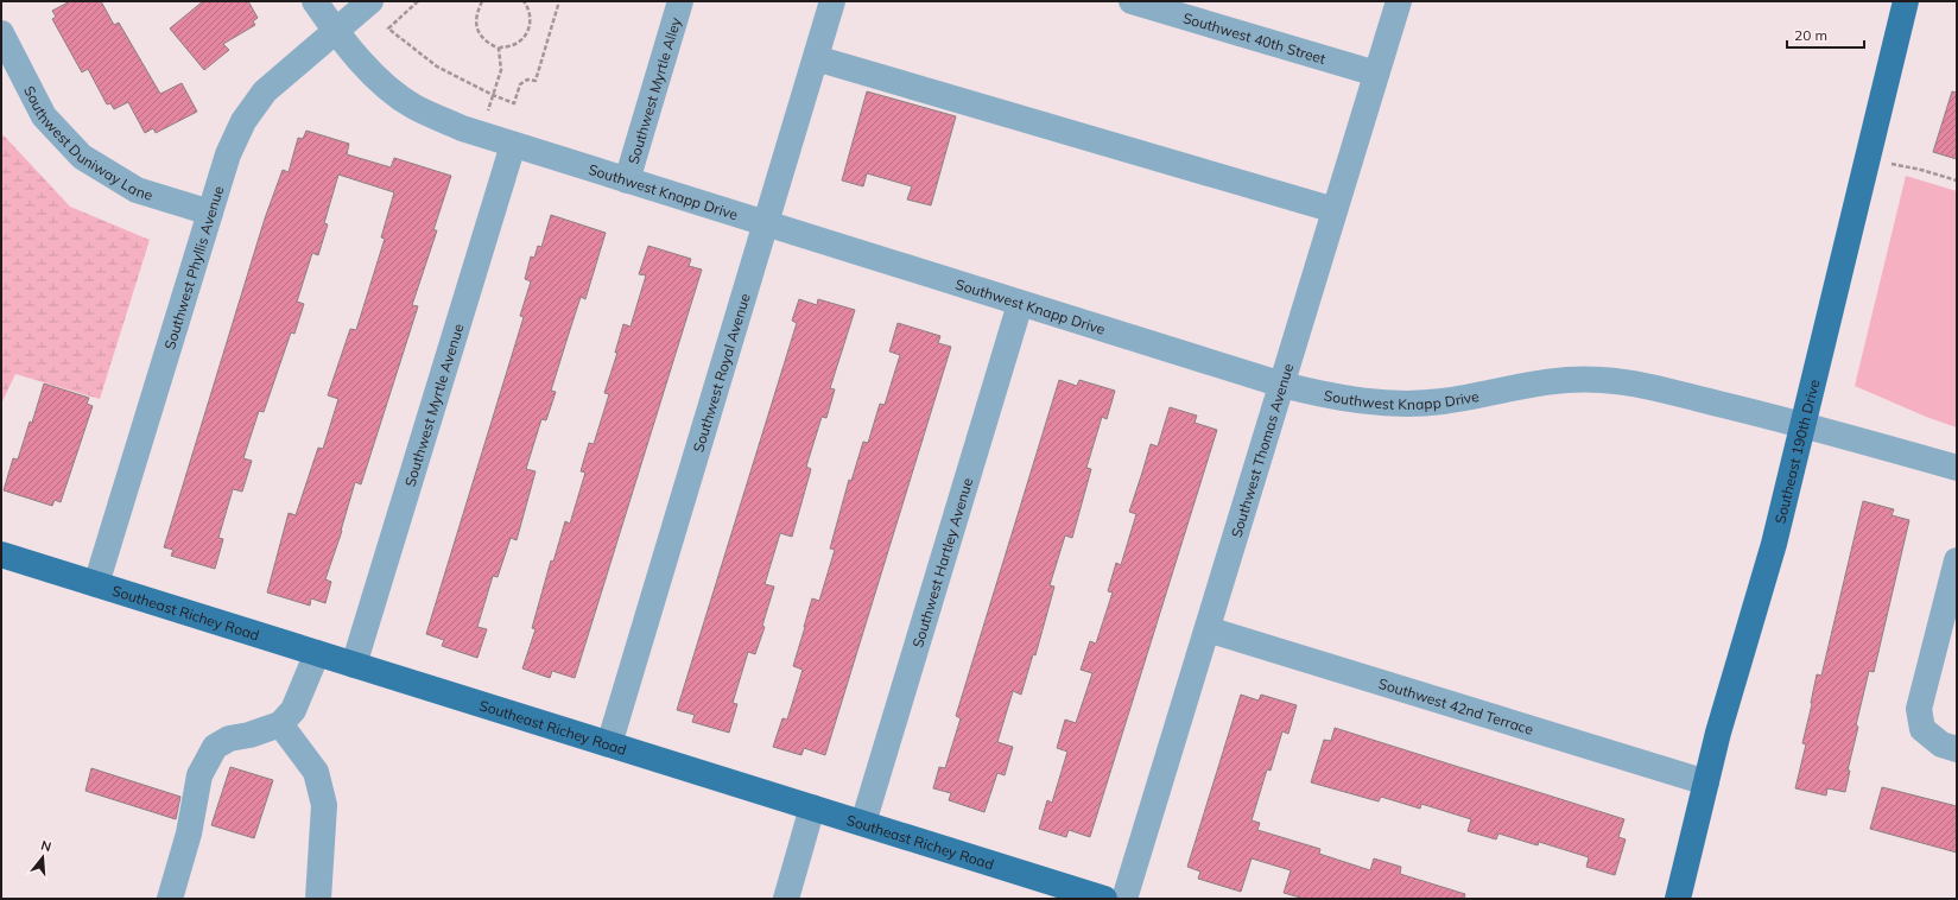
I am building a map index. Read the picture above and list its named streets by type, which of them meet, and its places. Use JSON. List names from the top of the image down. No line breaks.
{"streets":{"main road":["Southeast 190th Drive","Southeast Richey Road"],"street":["Southwest 40th Street","Southwest Myrtle Alley","Southwest Duniway Lane","Southwest Knapp Drive","Southwest Phyllis Avenue","Southwest Royal Avenue","Southwest Myrtle Avenue","Southwest Thomas Avenue","Southwest Hartley Avenue","Southwest 42nd Terrace"]},"crossings":[["Southwest 40th Street","Southwest Thomas Avenue"],["Southwest Myrtle Alley","Southwest Knapp Drive"],["Southwest Duniway Lane","Southwest Phyllis Avenue"],["Southwest Knapp Drive","Southwest Phyllis Avenue"],["Southwest Knapp Drive","Southwest Royal Avenue"],["Southwest Knapp Drive","Southwest Myrtle Avenue"],["Southwest Knapp Drive","Southwest Thomas Avenue"],["Southwest Knapp Drive","Southeast 190th Drive"],["Southwest Knapp Drive","Southwest Hartley Avenue"],["Southwest Phyllis Avenue","Southeast Richey Road"],["Southwest Royal Avenue","Southeast Richey Road"],["Southwest Myrtle Avenue","Southeast Richey Road"],["Southwest Thomas Avenue","Southwest 42nd Terrace"],["Southeast 190th Drive","Southwest 42nd Terrace"],["Southwest Hartley Avenue","Southeast Richey Road"]],"scale_bar":"20 m","north":"top"}
